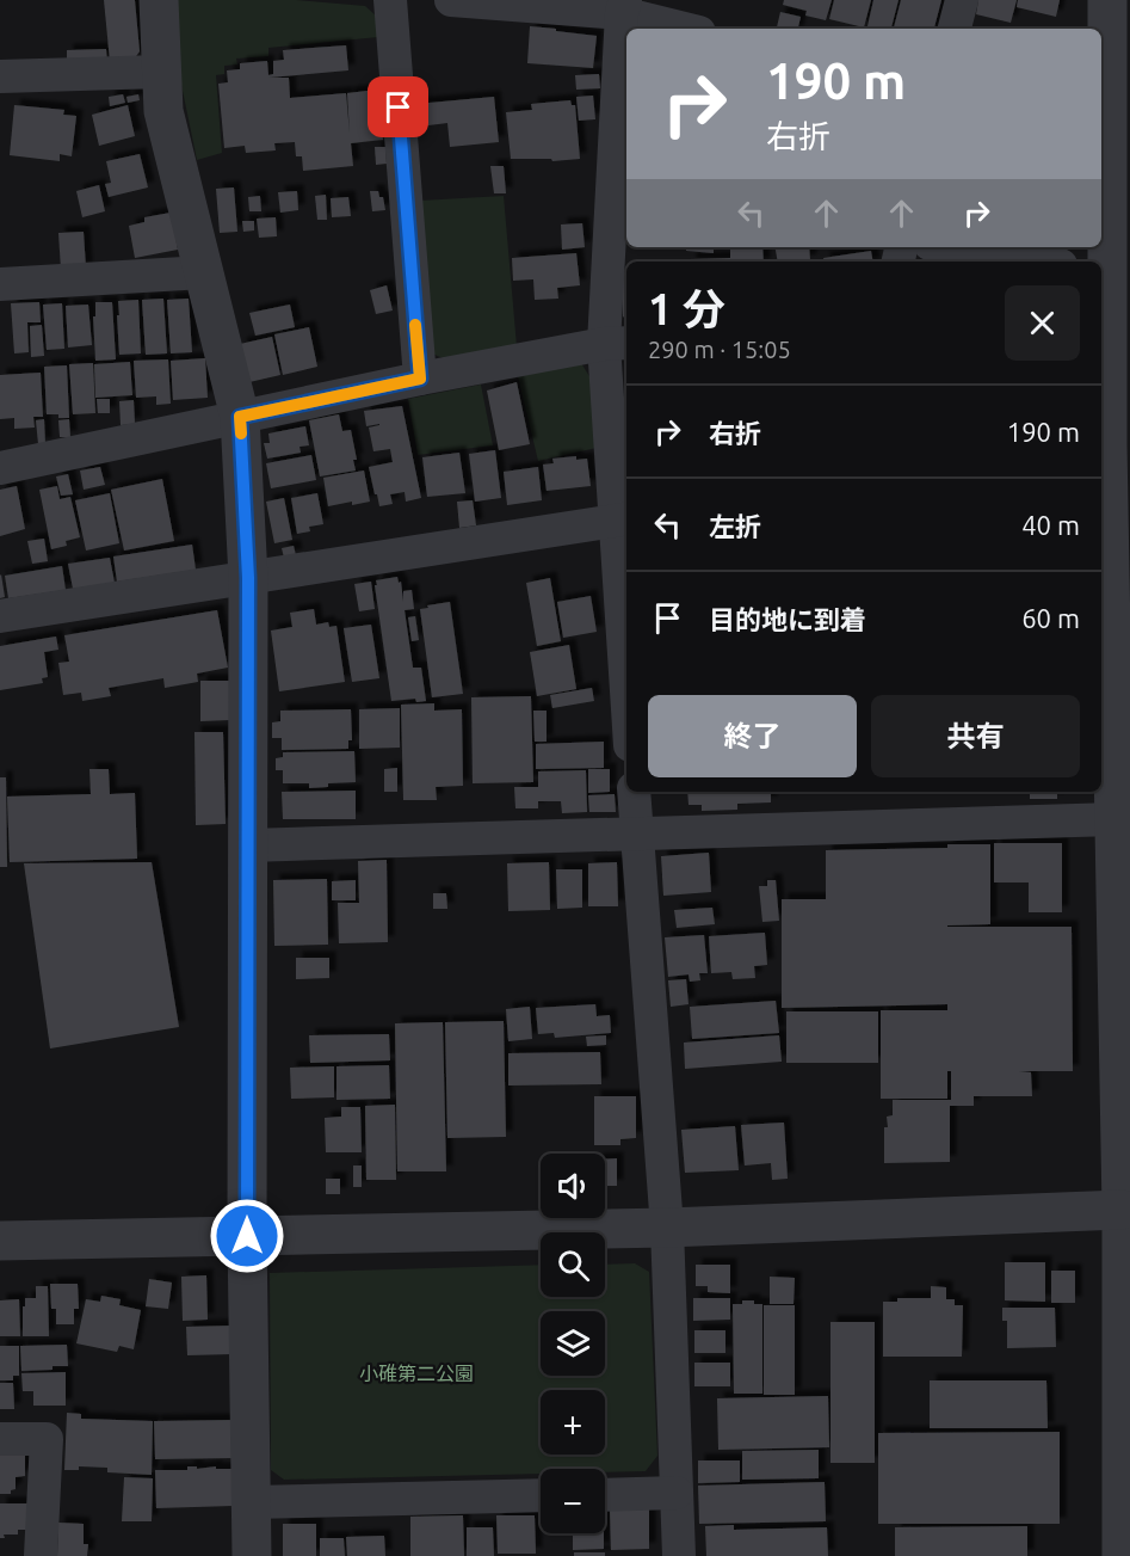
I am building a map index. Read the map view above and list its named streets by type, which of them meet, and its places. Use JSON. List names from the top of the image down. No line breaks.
{"parks":["小碓第二公園"],"page":{"turn":["190 m","右折"],"heading":["1 分","290 m · 15:05"],"list":[{"name":"右折","value":"190 m"},{"name":"左折","value":"40 m"},{"name":"目的地に到着","value":"60 m"}],"buttons":["終了","共有"],"map_buttons":["+","−"]}}
